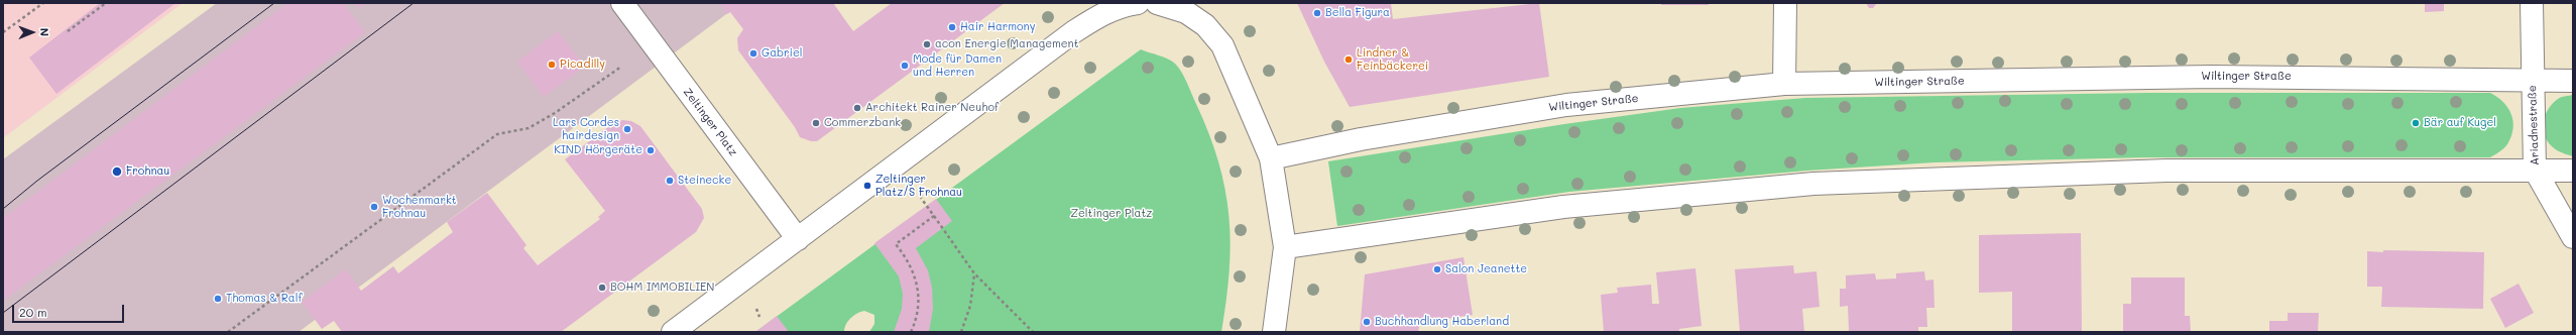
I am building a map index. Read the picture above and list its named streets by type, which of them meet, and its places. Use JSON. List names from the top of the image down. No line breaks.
{"streets":{"street":["Wiltinger Straße","Zeltinger Platz","Ariadnestraße"]},"crossings":[["Wiltinger Straße","Ariadnestraße"]],"parks":["Zeltinger Platz"],"places":["Bella Figura","Hair Harmony","acon Energie Management","Gabriel","Lindner & Feinbäckerei","Picadilly","Mode für Damen und Herren","Architekt Rainer Neuhof","Commerzbank","Bär auf Kugel","Lars Cordes hairdesign","KIND Hörgeräte","Frohnau","Steinecke","Zeltinger Platz/S Frohnau","Wochenmarkt Frohnau","Salon Jeanette","BOHM IMMOBILIEN","Thomas & Ralf","Buchhandlung Haberland"],"scale_bar":"20 m","north":"right"}
